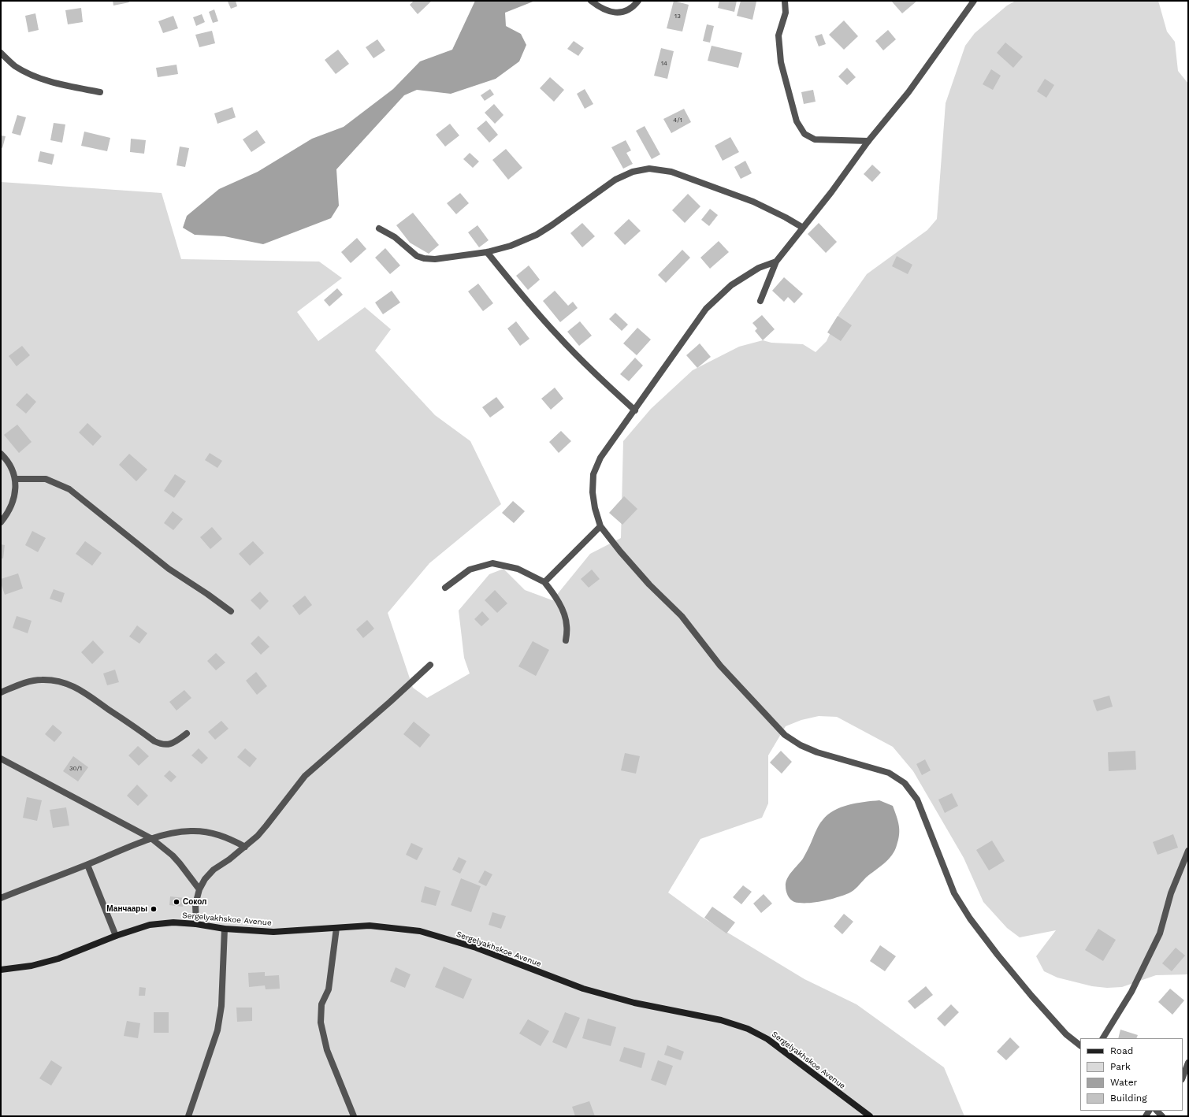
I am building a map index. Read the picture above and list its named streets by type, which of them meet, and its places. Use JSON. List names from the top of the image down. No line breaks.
{"streets":{"main road":["Sergelyakhskoe Avenue"]},"places":["Сокол","Манчаары"],"house_numbers":["13","14","4/1","30/1"],"legend":["Road","Park","Water","Building"]}
